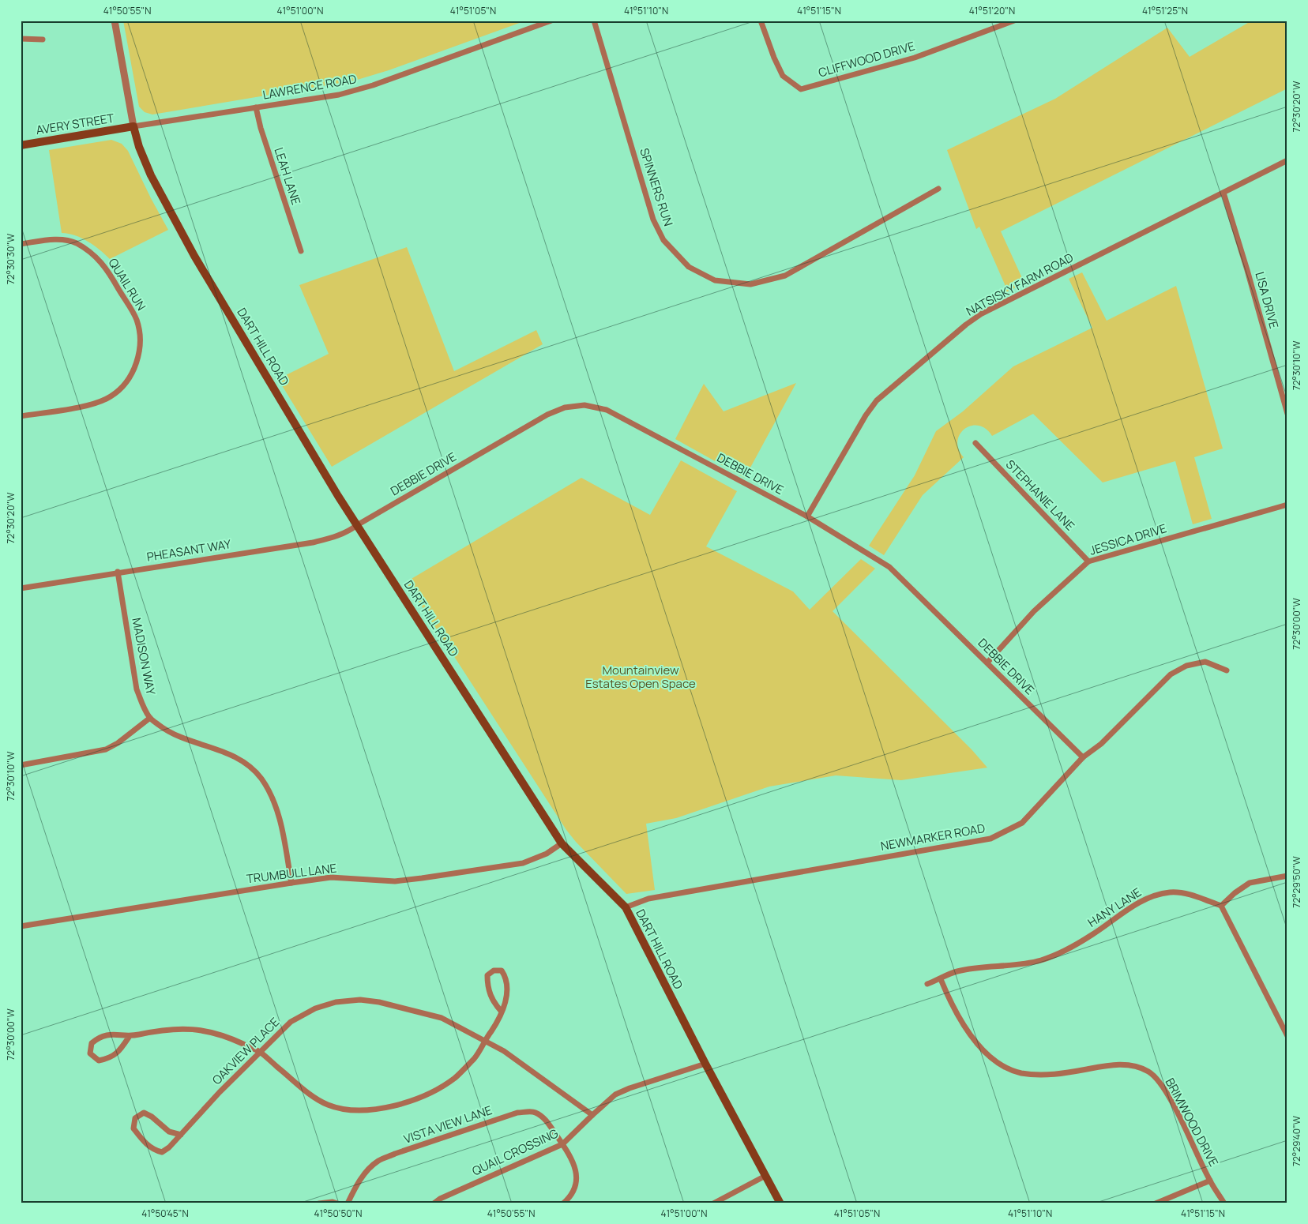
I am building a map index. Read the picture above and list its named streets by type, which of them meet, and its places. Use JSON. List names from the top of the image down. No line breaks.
{"streets":{"main road":["AVERY STREET","DART HILL ROAD"],"street":["CLIFFWOOD DRIVE","LAWRENCE ROAD","LEAH LANE","SPINNERS RUN","QUAIL RUN","NATSISKY FARM ROAD","LISA DRIVE","DEBBIE DRIVE","STEPHANIE LANE","JESSICA DRIVE","PHEASANT WAY","MADISON WAY","NEWMARKER ROAD","TRUMBULL LANE","HANY LANE","OAKVIEW PLACE","BRIMWOOD DRIVE","VISTA VIEW LANE","QUAIL CROSSING"]},"crossings":[["LAWRENCE ROAD","AVERY STREET"],["LAWRENCE ROAD","LEAH LANE"],["LAWRENCE ROAD","DART HILL ROAD"],["AVERY STREET","DART HILL ROAD"],["NATSISKY FARM ROAD","LISA DRIVE"],["NATSISKY FARM ROAD","DEBBIE DRIVE"],["DART HILL ROAD","DEBBIE DRIVE"],["DART HILL ROAD","PHEASANT WAY"],["DART HILL ROAD","NEWMARKER ROAD"],["DART HILL ROAD","TRUMBULL LANE"],["DART HILL ROAD","QUAIL CROSSING"],["DEBBIE DRIVE","JESSICA DRIVE"],["DEBBIE DRIVE","PHEASANT WAY"],["DEBBIE DRIVE","NEWMARKER ROAD"],["STEPHANIE LANE","JESSICA DRIVE"],["PHEASANT WAY","MADISON WAY"],["MADISON WAY","TRUMBULL LANE"],["HANY LANE","BRIMWOOD DRIVE"],["OAKVIEW PLACE","QUAIL CROSSING"],["VISTA VIEW LANE","QUAIL CROSSING"]],"parks":["Mountainview Estates Open Space"],"coordinates":["41°50'55\"N","41°51'00\"N","41°51'05\"N","41°51'10\"N","41°51'15\"N","41°51'20\"N","41°51'25\"N","72°30'20\"W","72°30'30\"W","72°30'10\"W","72°30'00\"W","72°29'50\"W","72°29'40\"W","41°50'45\"N","41°50'50\"N"]}
